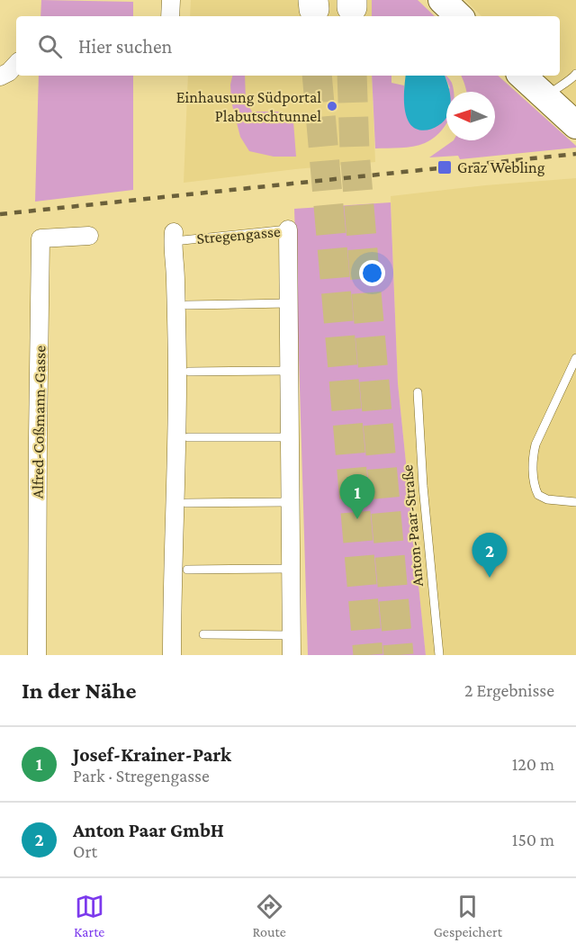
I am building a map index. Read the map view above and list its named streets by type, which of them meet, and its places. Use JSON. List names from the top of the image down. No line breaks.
{"streets":{"street":["Stregengasse","Alfred-Coßmann-Gasse"],"lane":["Anton-Paar-Straße"]},"places":{"other":["Einhausung Südportal Plabutschtunnel"],"transit":["Graz Webling"]},"north":"left","page":{"search":"Hier suchen","pins":["1","2"],"heading":["In der Nähe","2 Ergebnisse"],"list":[{"mark":"1","name":"Josef-Krainer-Park","note":"Park · Stregengasse","value":"120 m"},{"mark":"2","name":"Anton Paar GmbH","note":"Ort","value":"150 m"}],"nav":["Karte","Route","Gespeichert"]}}
